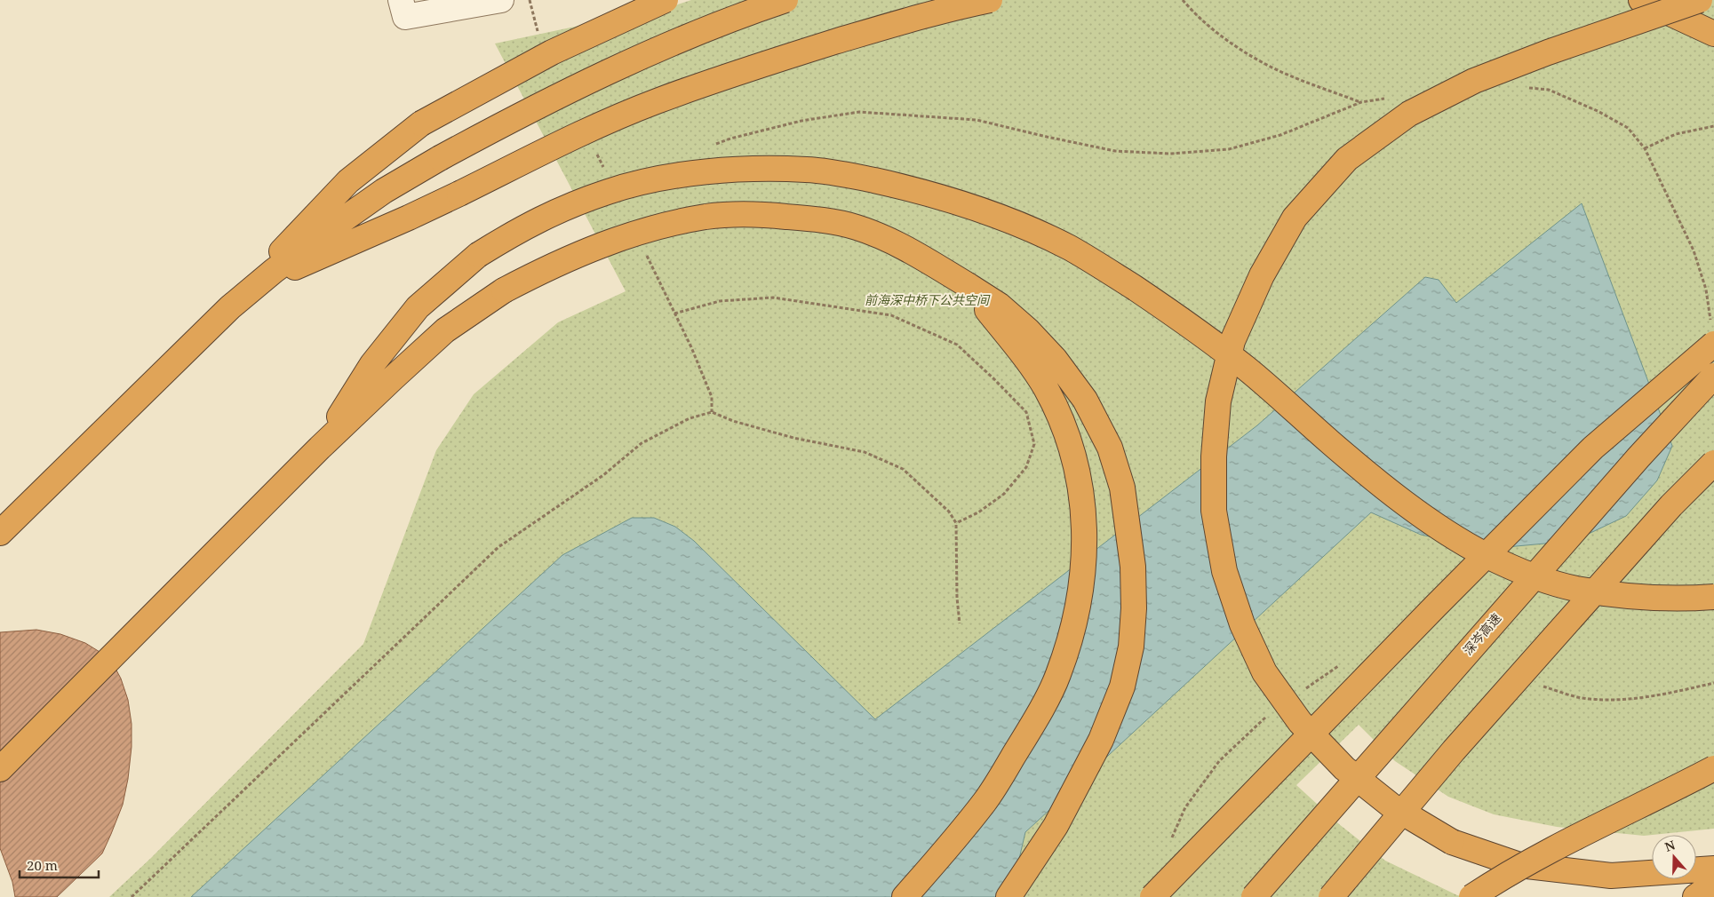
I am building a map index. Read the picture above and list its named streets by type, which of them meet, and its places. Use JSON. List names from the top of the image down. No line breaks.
{"streets":{"highway":["深岑高速"]},"parks":["前海深中桥下公共空间"],"scale_bar":"20 m","north":"top"}
